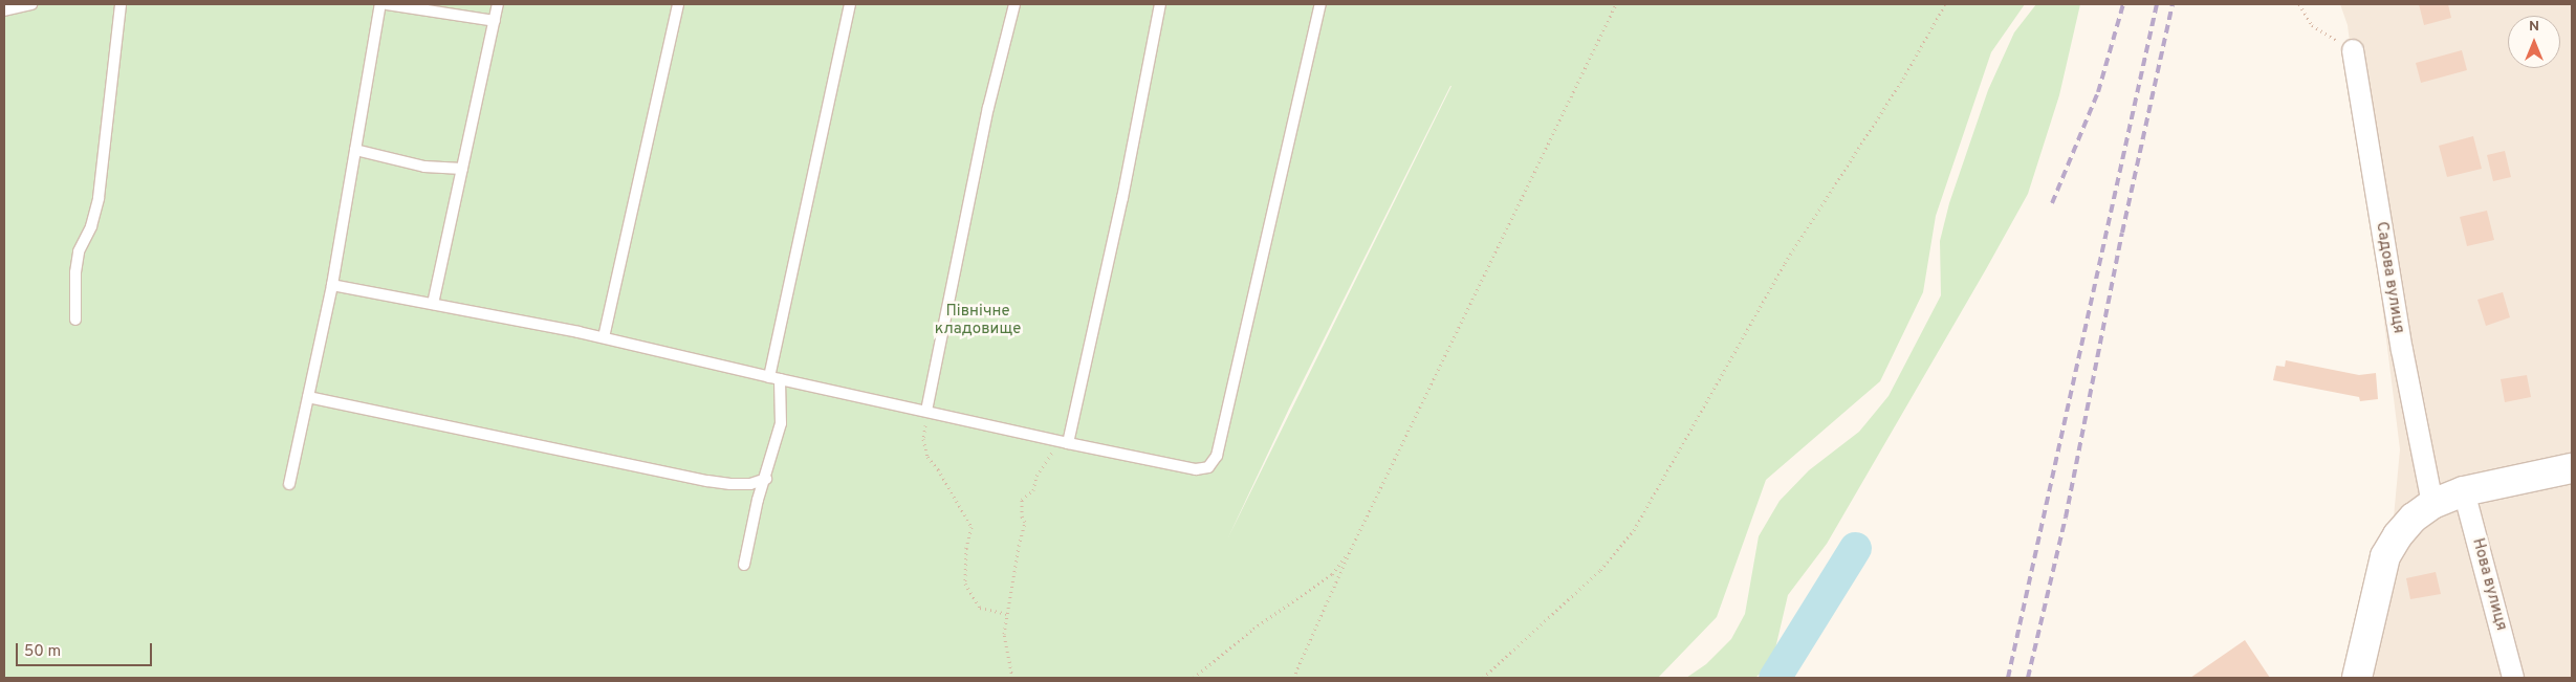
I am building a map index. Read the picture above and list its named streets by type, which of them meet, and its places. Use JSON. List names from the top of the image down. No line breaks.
{"streets":{"street":["Садова вулиця","Нова вулиця"]},"parks":["Північне кладовище"],"scale_bar":"50 m","north":"top"}
